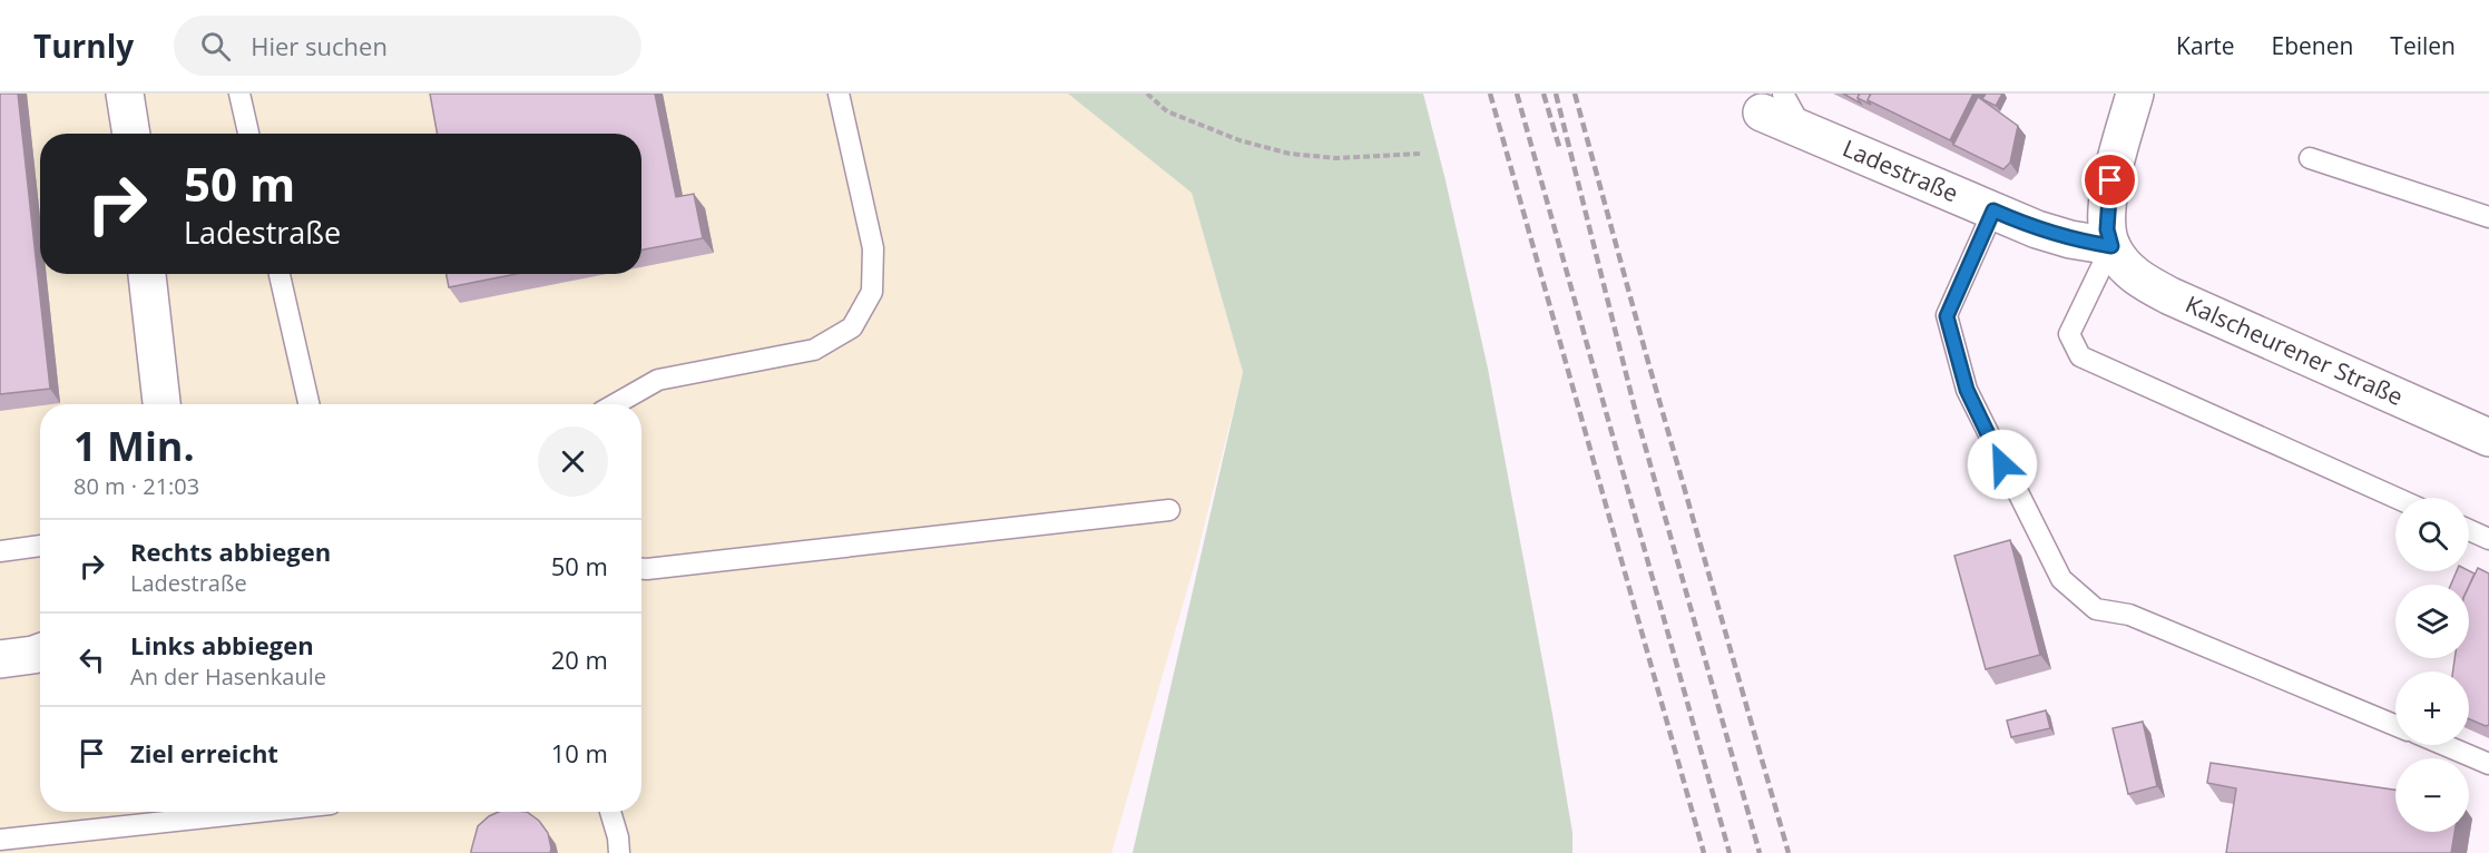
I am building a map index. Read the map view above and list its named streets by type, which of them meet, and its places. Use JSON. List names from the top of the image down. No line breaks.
{"streets":{"street":["Ladestraße","Kalscheurener Straße"]},"crossings":[["Ladestraße","Kalscheurener Straße"]],"page":{"header":"Turnly","search":"Hier suchen","nav":["Karte","Ebenen","Teilen"],"turn":["50 m","Ladestraße"],"heading":["1 Min.","80 m · 21:03"],"map_buttons":["+","−"],"list":[{"name":"Rechts abbiegen","note":"Ladestraße","value":"50 m"},{"name":"Links abbiegen","note":"An der Hasenkaule","value":"20 m"},{"name":"Ziel erreicht","value":"10 m"}]}}
